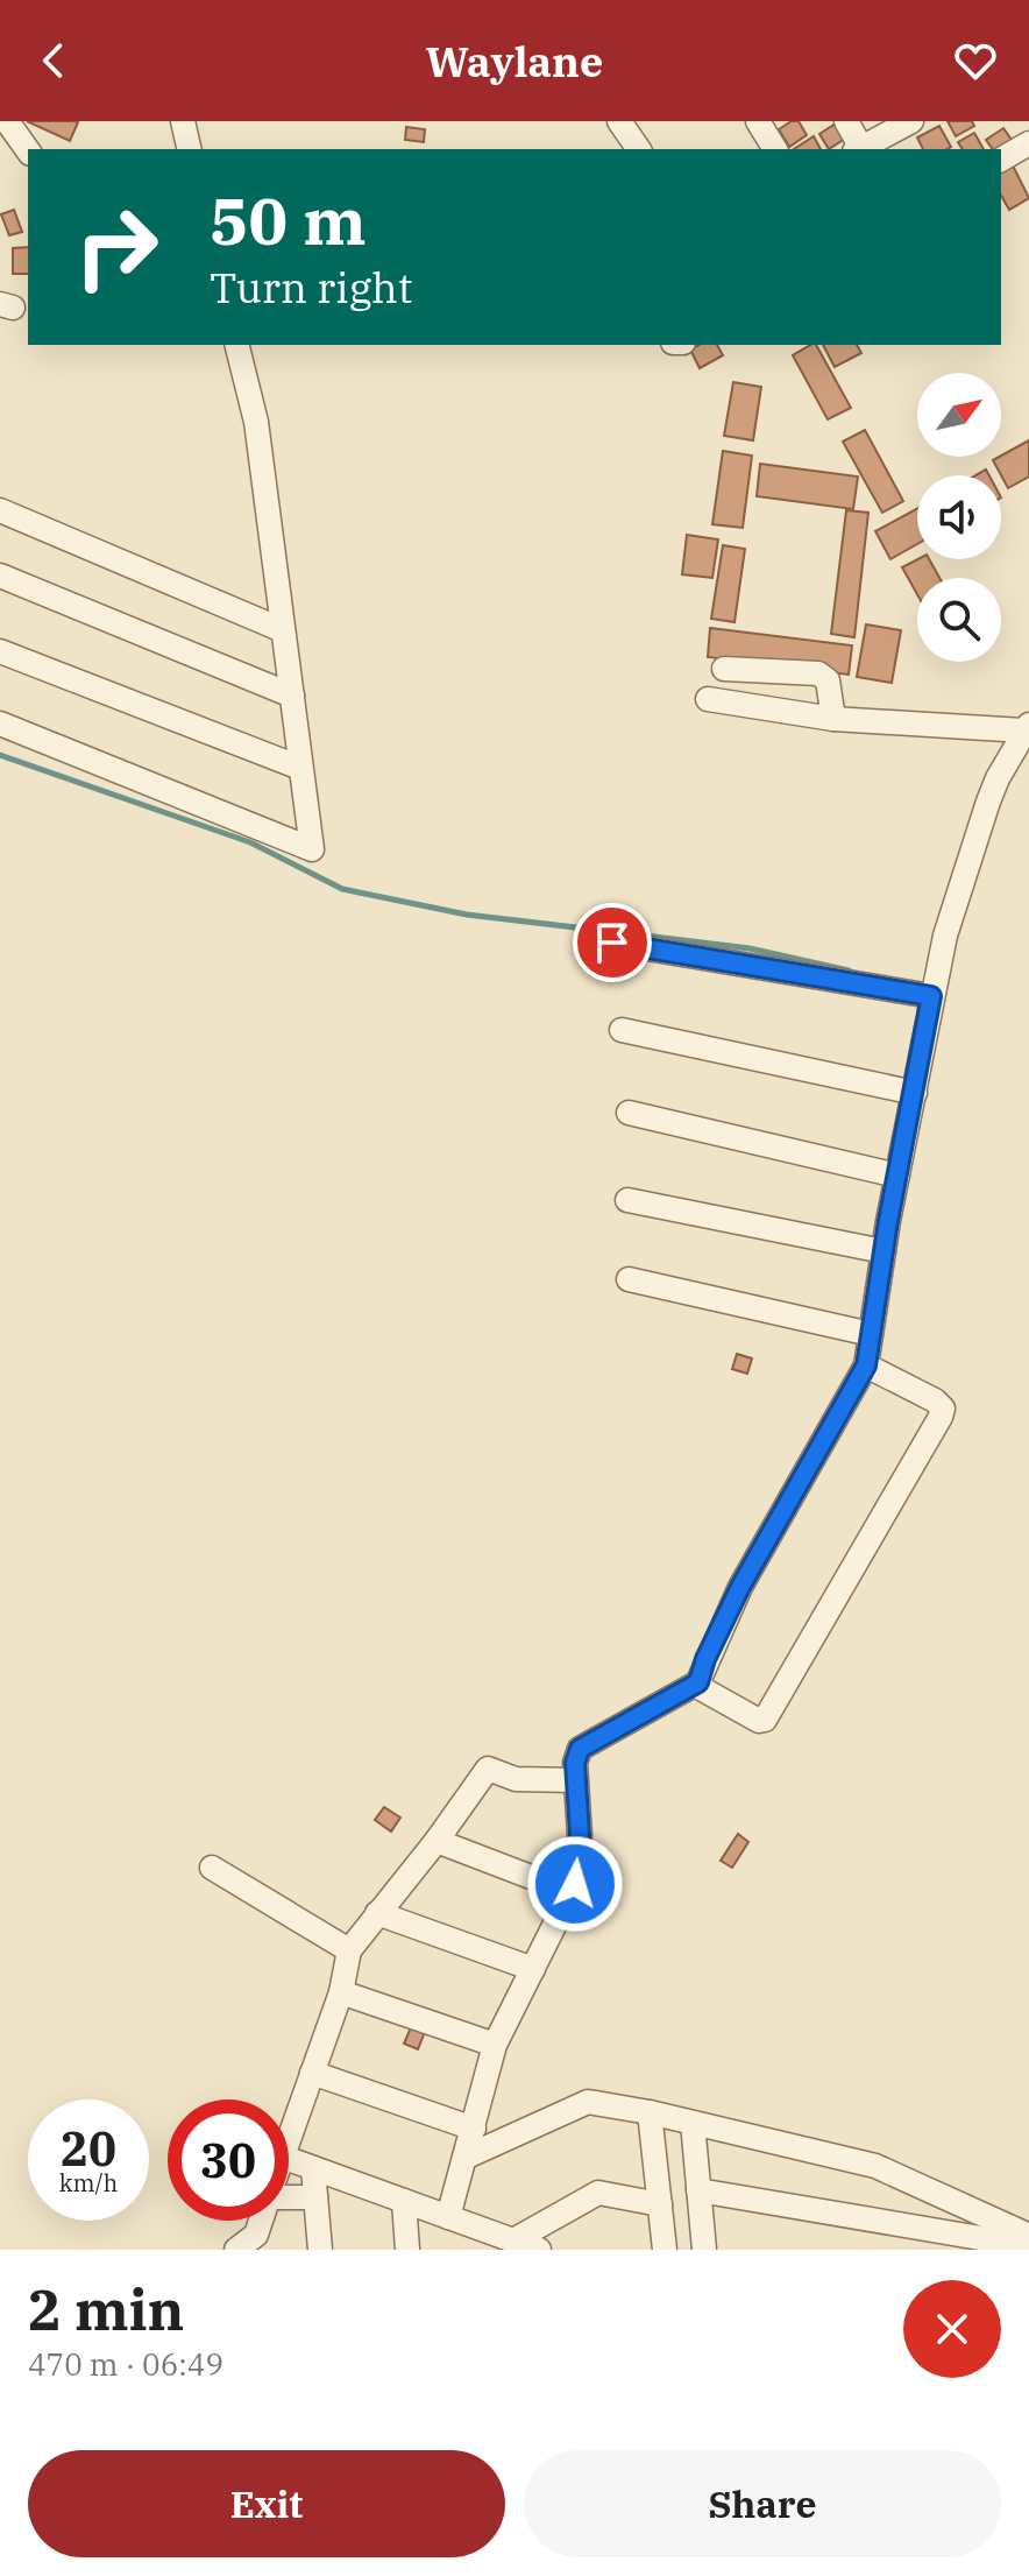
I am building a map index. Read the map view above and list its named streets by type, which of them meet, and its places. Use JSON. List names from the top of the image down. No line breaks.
{"north":"top right","page":{"header":"Waylane","turn":["50 m","Turn right"],"speed":"20 km/h","limit":"30","heading":["2 min","470 m · 06:49"],"buttons":["Exit","Share"]}}
